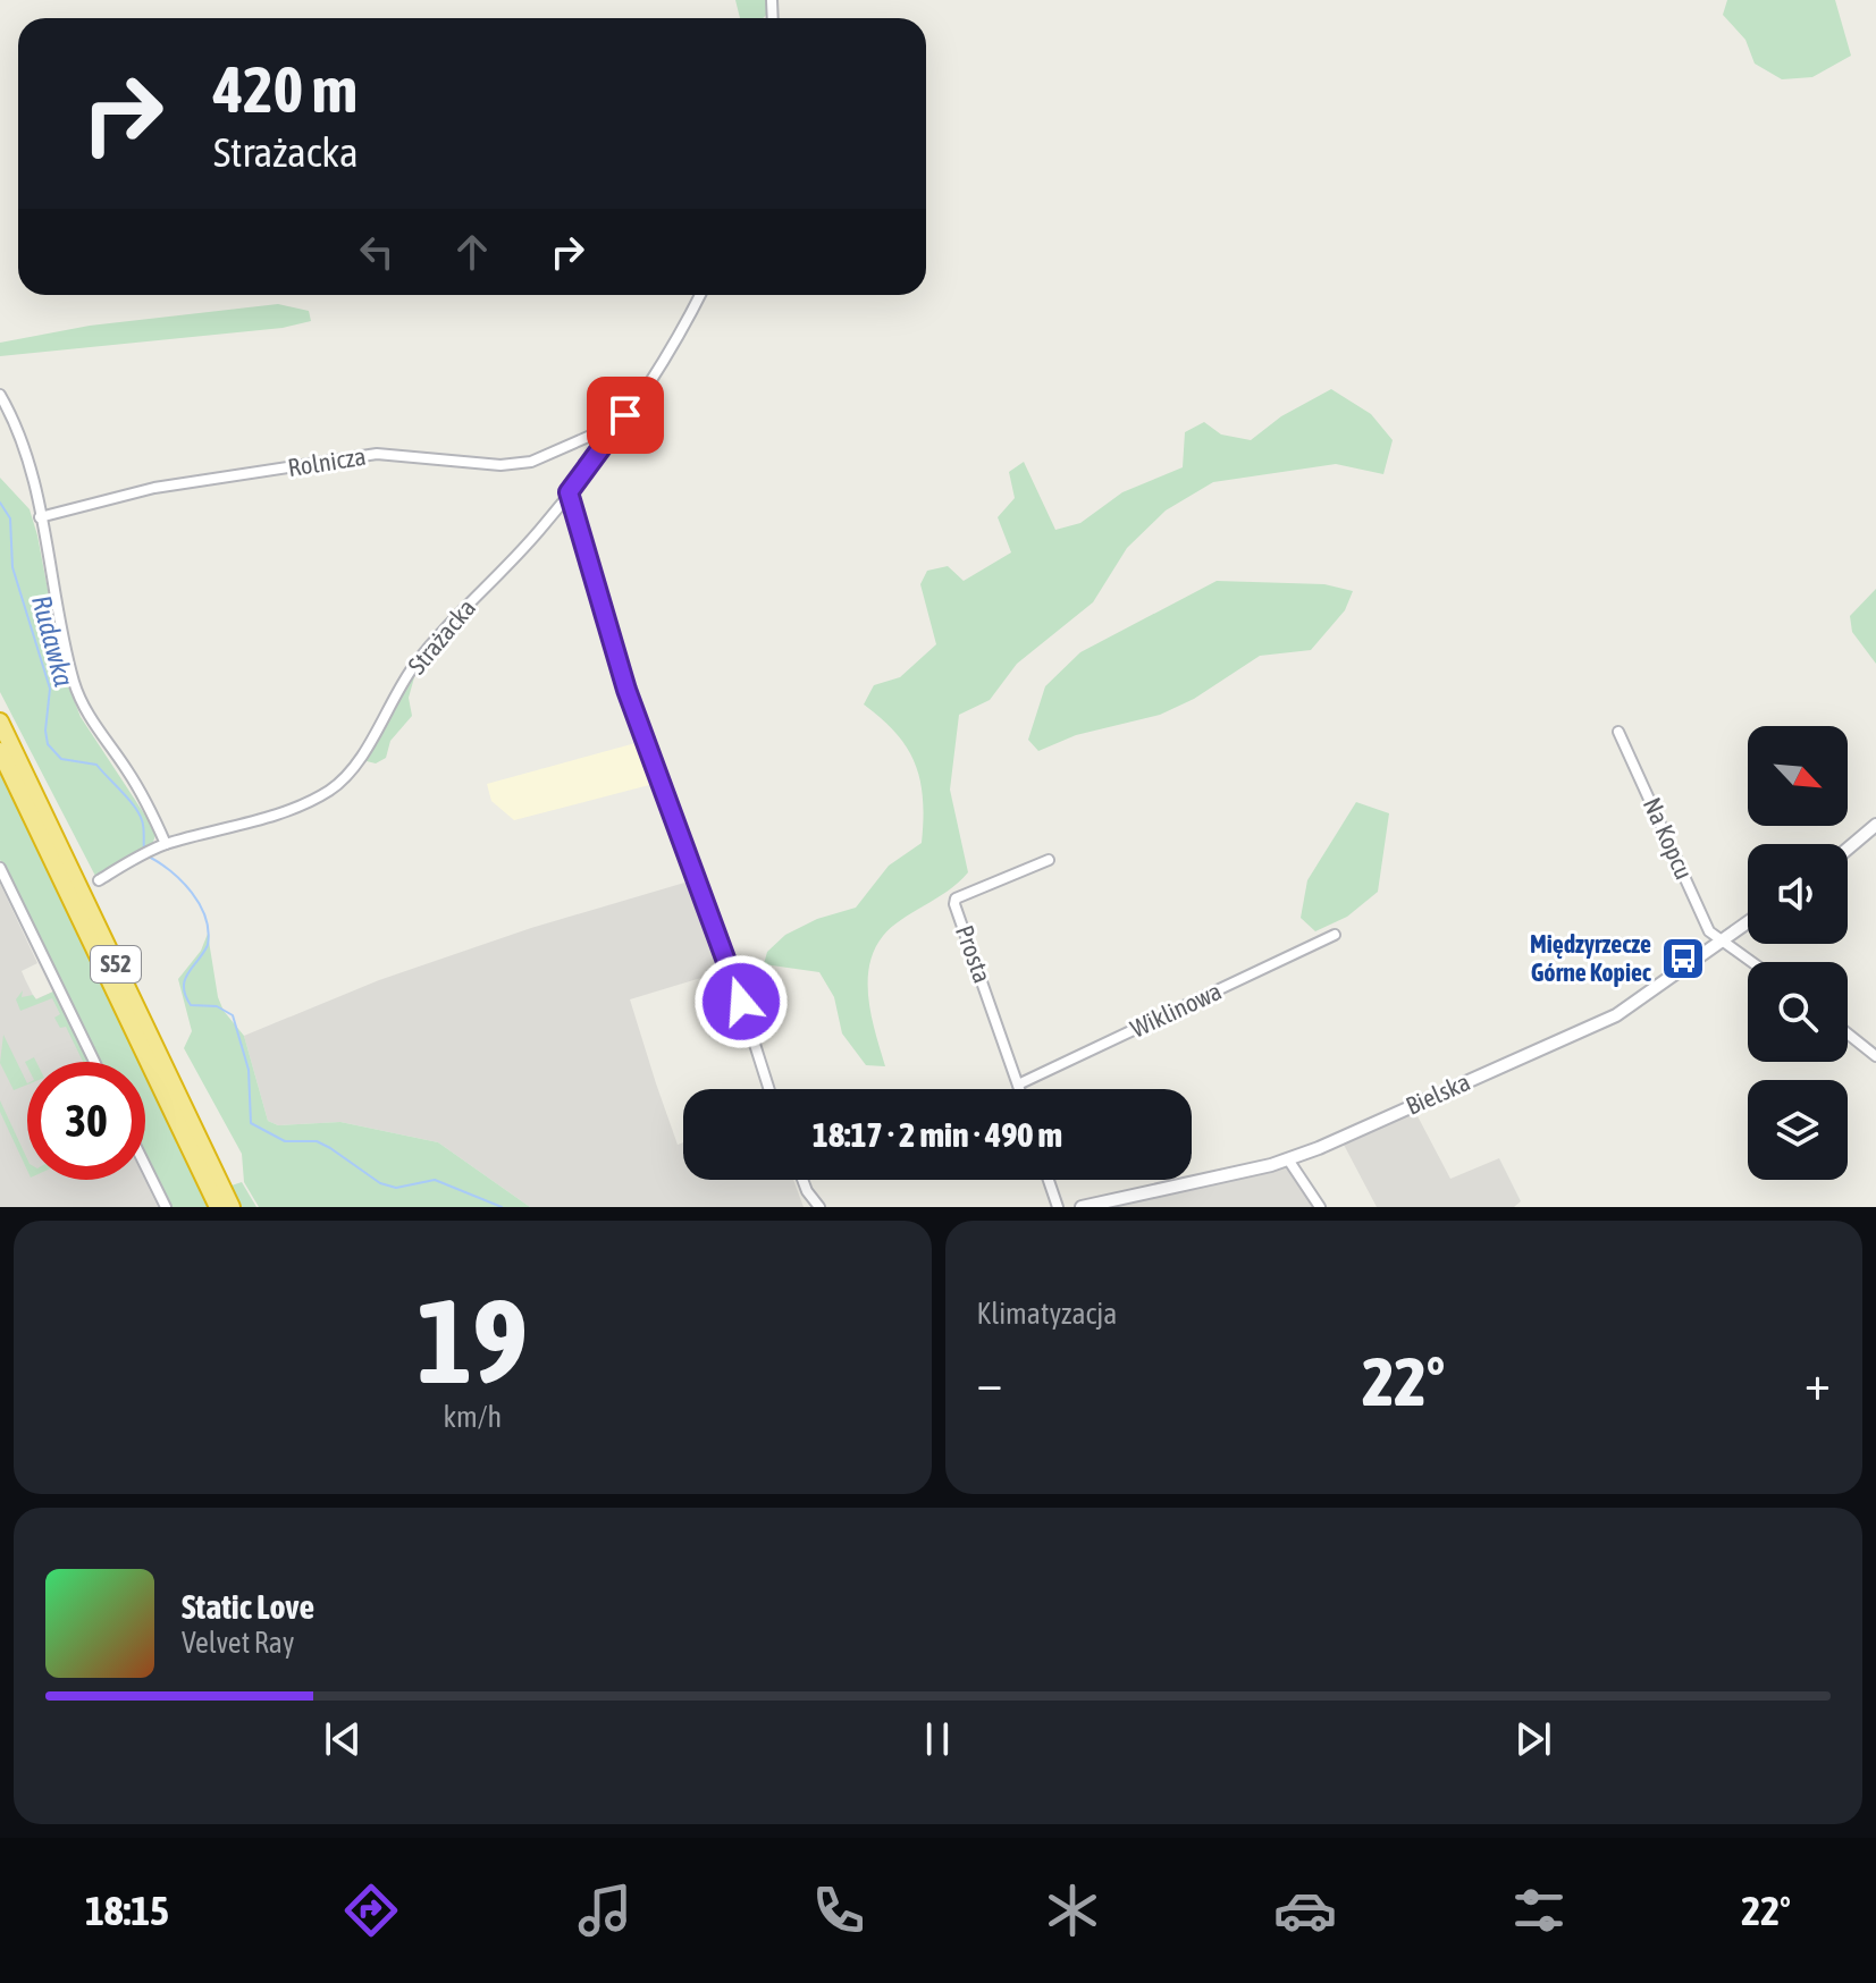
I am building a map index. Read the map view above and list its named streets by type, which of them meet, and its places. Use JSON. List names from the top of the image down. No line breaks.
{"streets":{"highway":["S52"],"street":["Rolnicza","Strażacka","Na Kopcu","Prosta","Wiklinowa","Bielska"]},"crossings":[["Rolnicza","Strażacka"],["Na Kopcu","Bielska"],["Prosta","Wiklinowa"]],"water":["Rudawka"],"places":{"bus stop":["Międzyrzecze Górne Kopiec"]},"north":"bottom right","page":{"turn":["420 m","Strażacka"],"limit":"30","trip":"18:17 · 2 min · 490 m","tile":[["19","km/h"],"Klimatyzacja"],"heat":["−","22°","+"],"song":["Static Love","Velvet Ray"],"tabs":["18:15","22°"]}}
